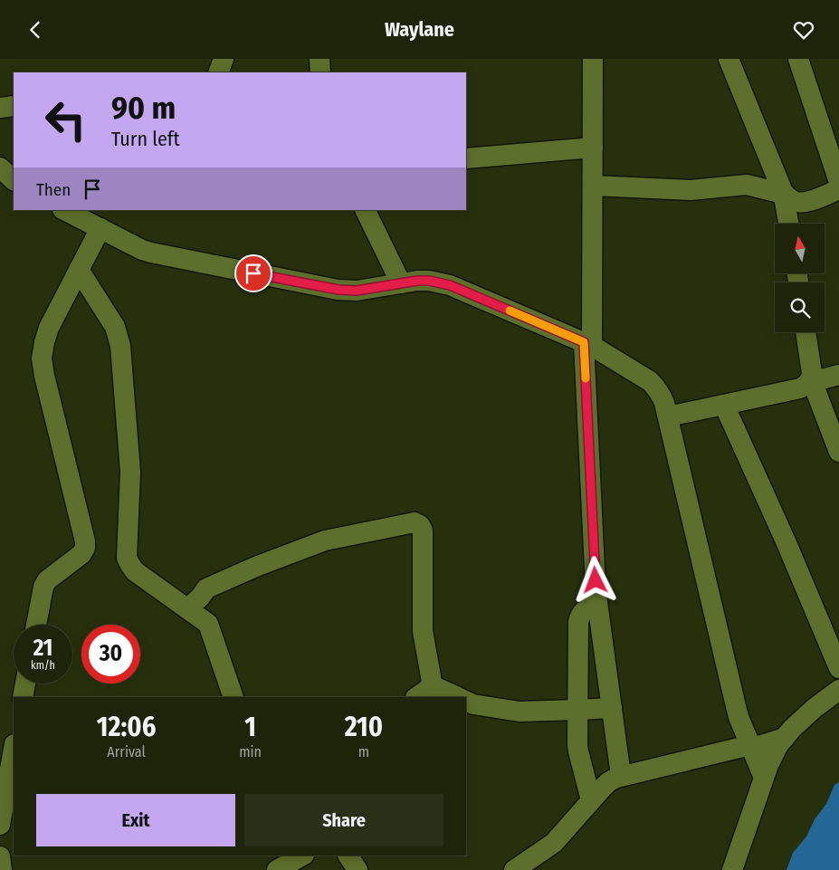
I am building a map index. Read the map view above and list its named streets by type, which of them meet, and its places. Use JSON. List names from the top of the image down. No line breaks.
{"north":"top","page":{"header":"Waylane","turn":["90 m","Turn left"],"then":"Then","speed":"21 km/h","limit":"30","eta":["12:06","Arrival","1","min","210","m"],"buttons":["Exit","Share"]}}
